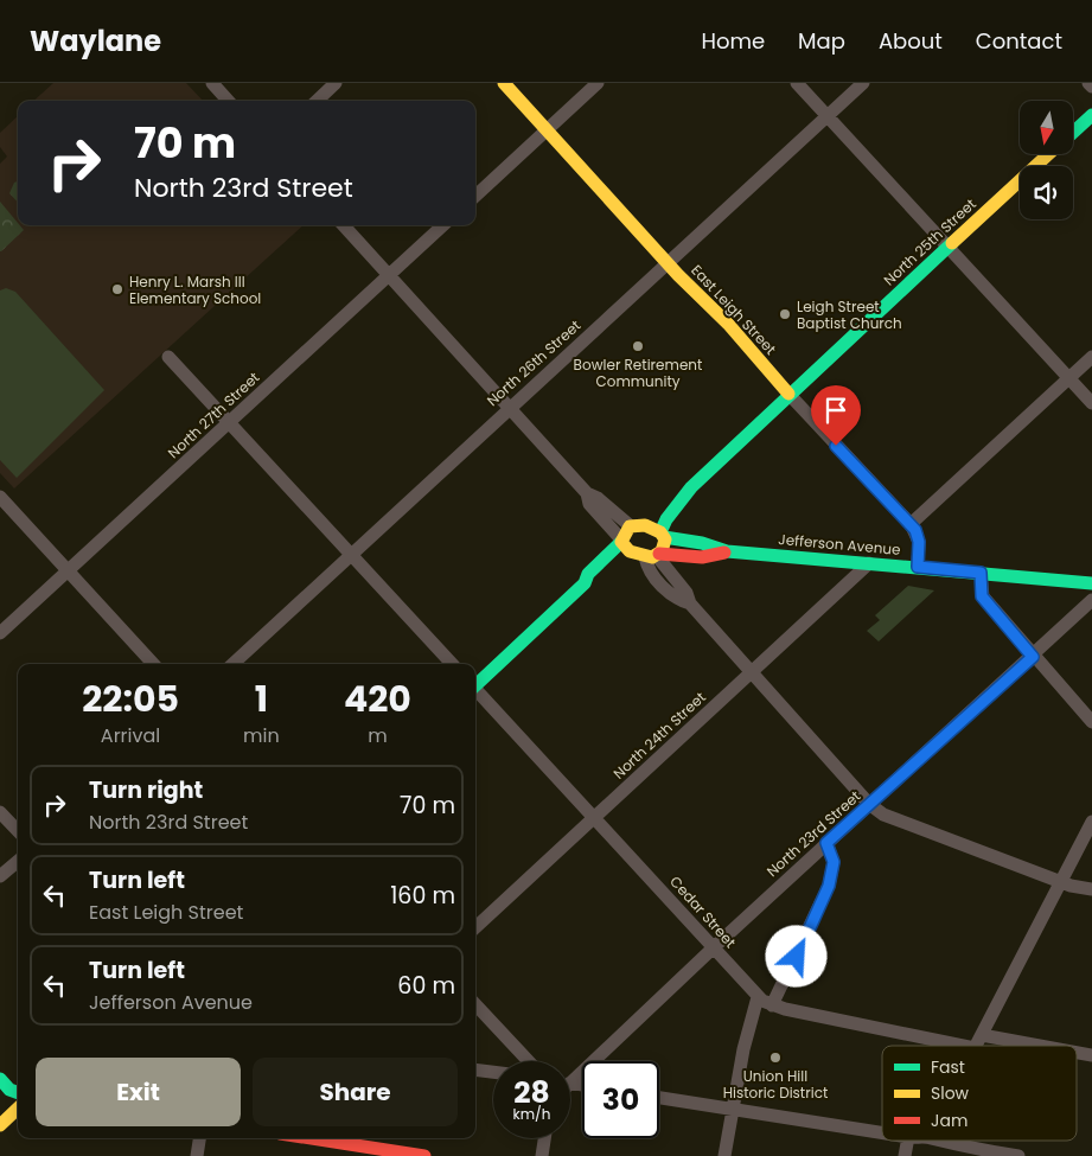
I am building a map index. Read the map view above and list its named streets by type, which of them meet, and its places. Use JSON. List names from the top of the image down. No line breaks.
{"streets":{"street":["North 25th Street","East Leigh Street","North 26th Street","North 27th Street","Jefferson Avenue","North 24th Street","North 23rd Street","Cedar Street"]},"crossings":[["North 25th Street","East Leigh Street"],["North 25th Street","Jefferson Avenue"],["East Leigh Street","North 26th Street"],["East Leigh Street","Jefferson Avenue"],["Jefferson Avenue","North 24th Street"],["North 24th Street","Cedar Street"],["North 23rd Street","Cedar Street"]],"places":["Henry L. Marsh III Elementary School","Leigh Street Baptist Church","Bowler Retirement Community","Union Hill Historic District"],"legend":["Fast","Slow","Jam"],"north":"bottom","page":{"header":"Waylane","nav":["Home","Map","About","Contact"],"turn":["70 m","North 23rd Street"],"eta":["22:05","Arrival","1","min","420","m"],"list":[{"name":"Turn right","note":"North 23rd Street","value":"70 m"},{"name":"Turn left","note":"East Leigh Street","value":"160 m"},{"name":"Turn left","note":"Jefferson Avenue","value":"60 m"}],"buttons":["Exit","Share"],"speed":"28 km/h","limit":"30"}}
